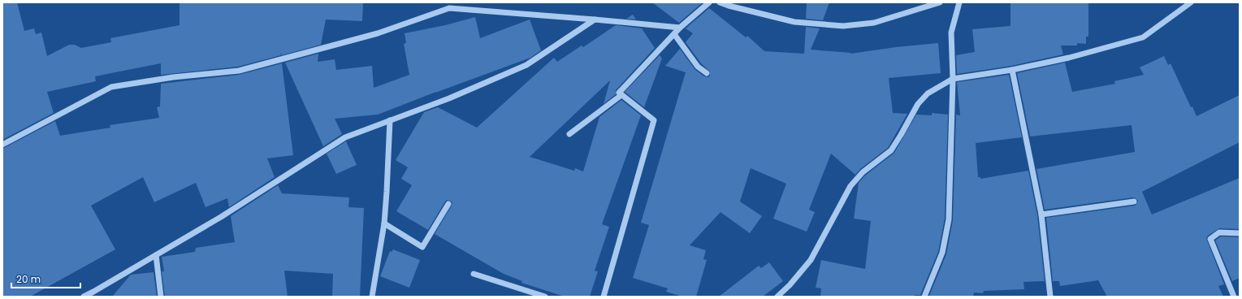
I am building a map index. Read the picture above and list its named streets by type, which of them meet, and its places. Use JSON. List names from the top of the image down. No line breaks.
{"scale_bar":"20 m"}
